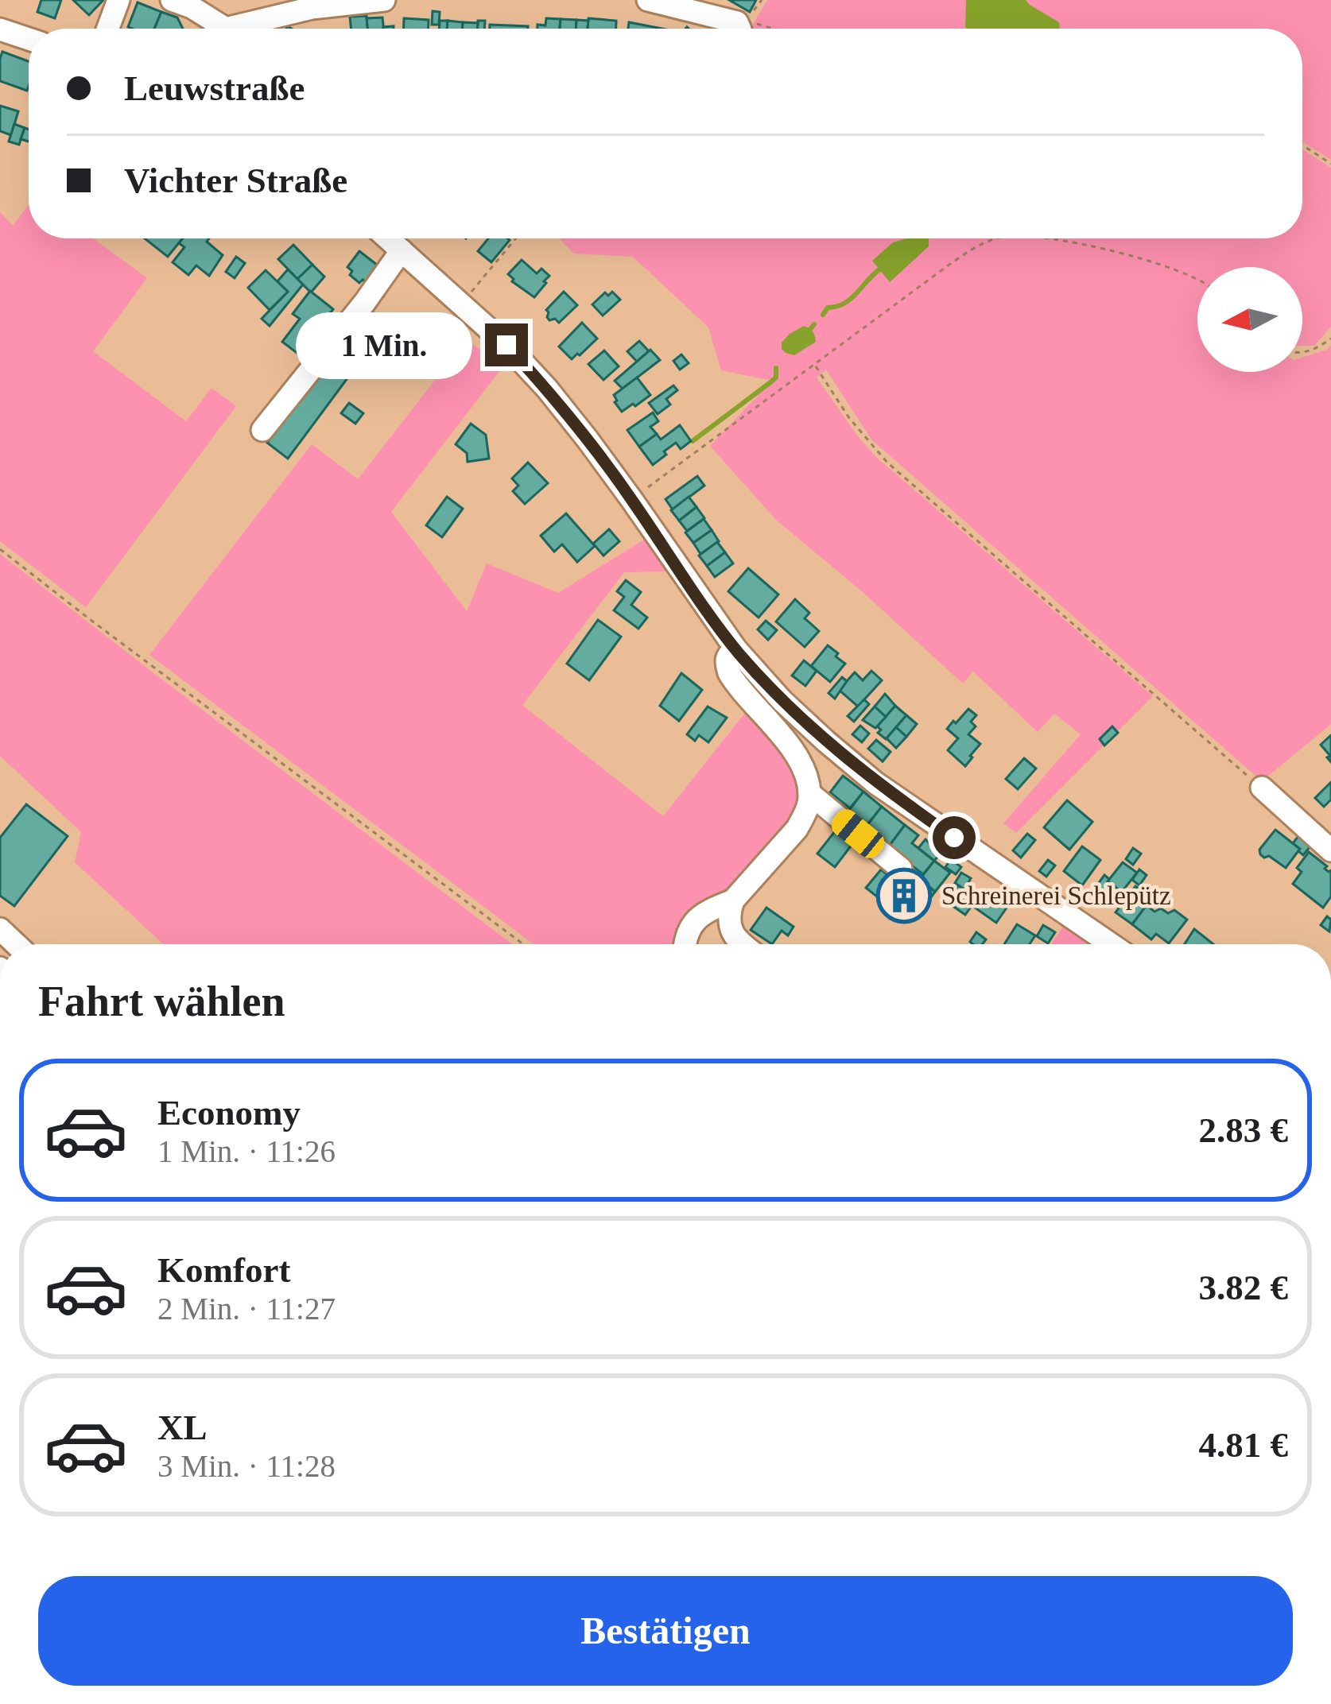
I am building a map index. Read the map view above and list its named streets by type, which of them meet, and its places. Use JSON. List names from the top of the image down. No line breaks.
{"places":{"building":["Schreinerei Schlepütz"]},"north":"left","page":{"banner":["Leuwstraße","Vichter Straße"],"bubble":"1 Min.","heading":"Fahrt wählen","list":[{"name":"Economy","note":"1 Min. · 11:26","value":"2.83 €"},{"name":"Komfort","note":"2 Min. · 11:27","value":"3.82 €"},{"name":"XL","note":"3 Min. · 11:28","value":"4.81 €"}],"buttons":"Bestätigen"}}
